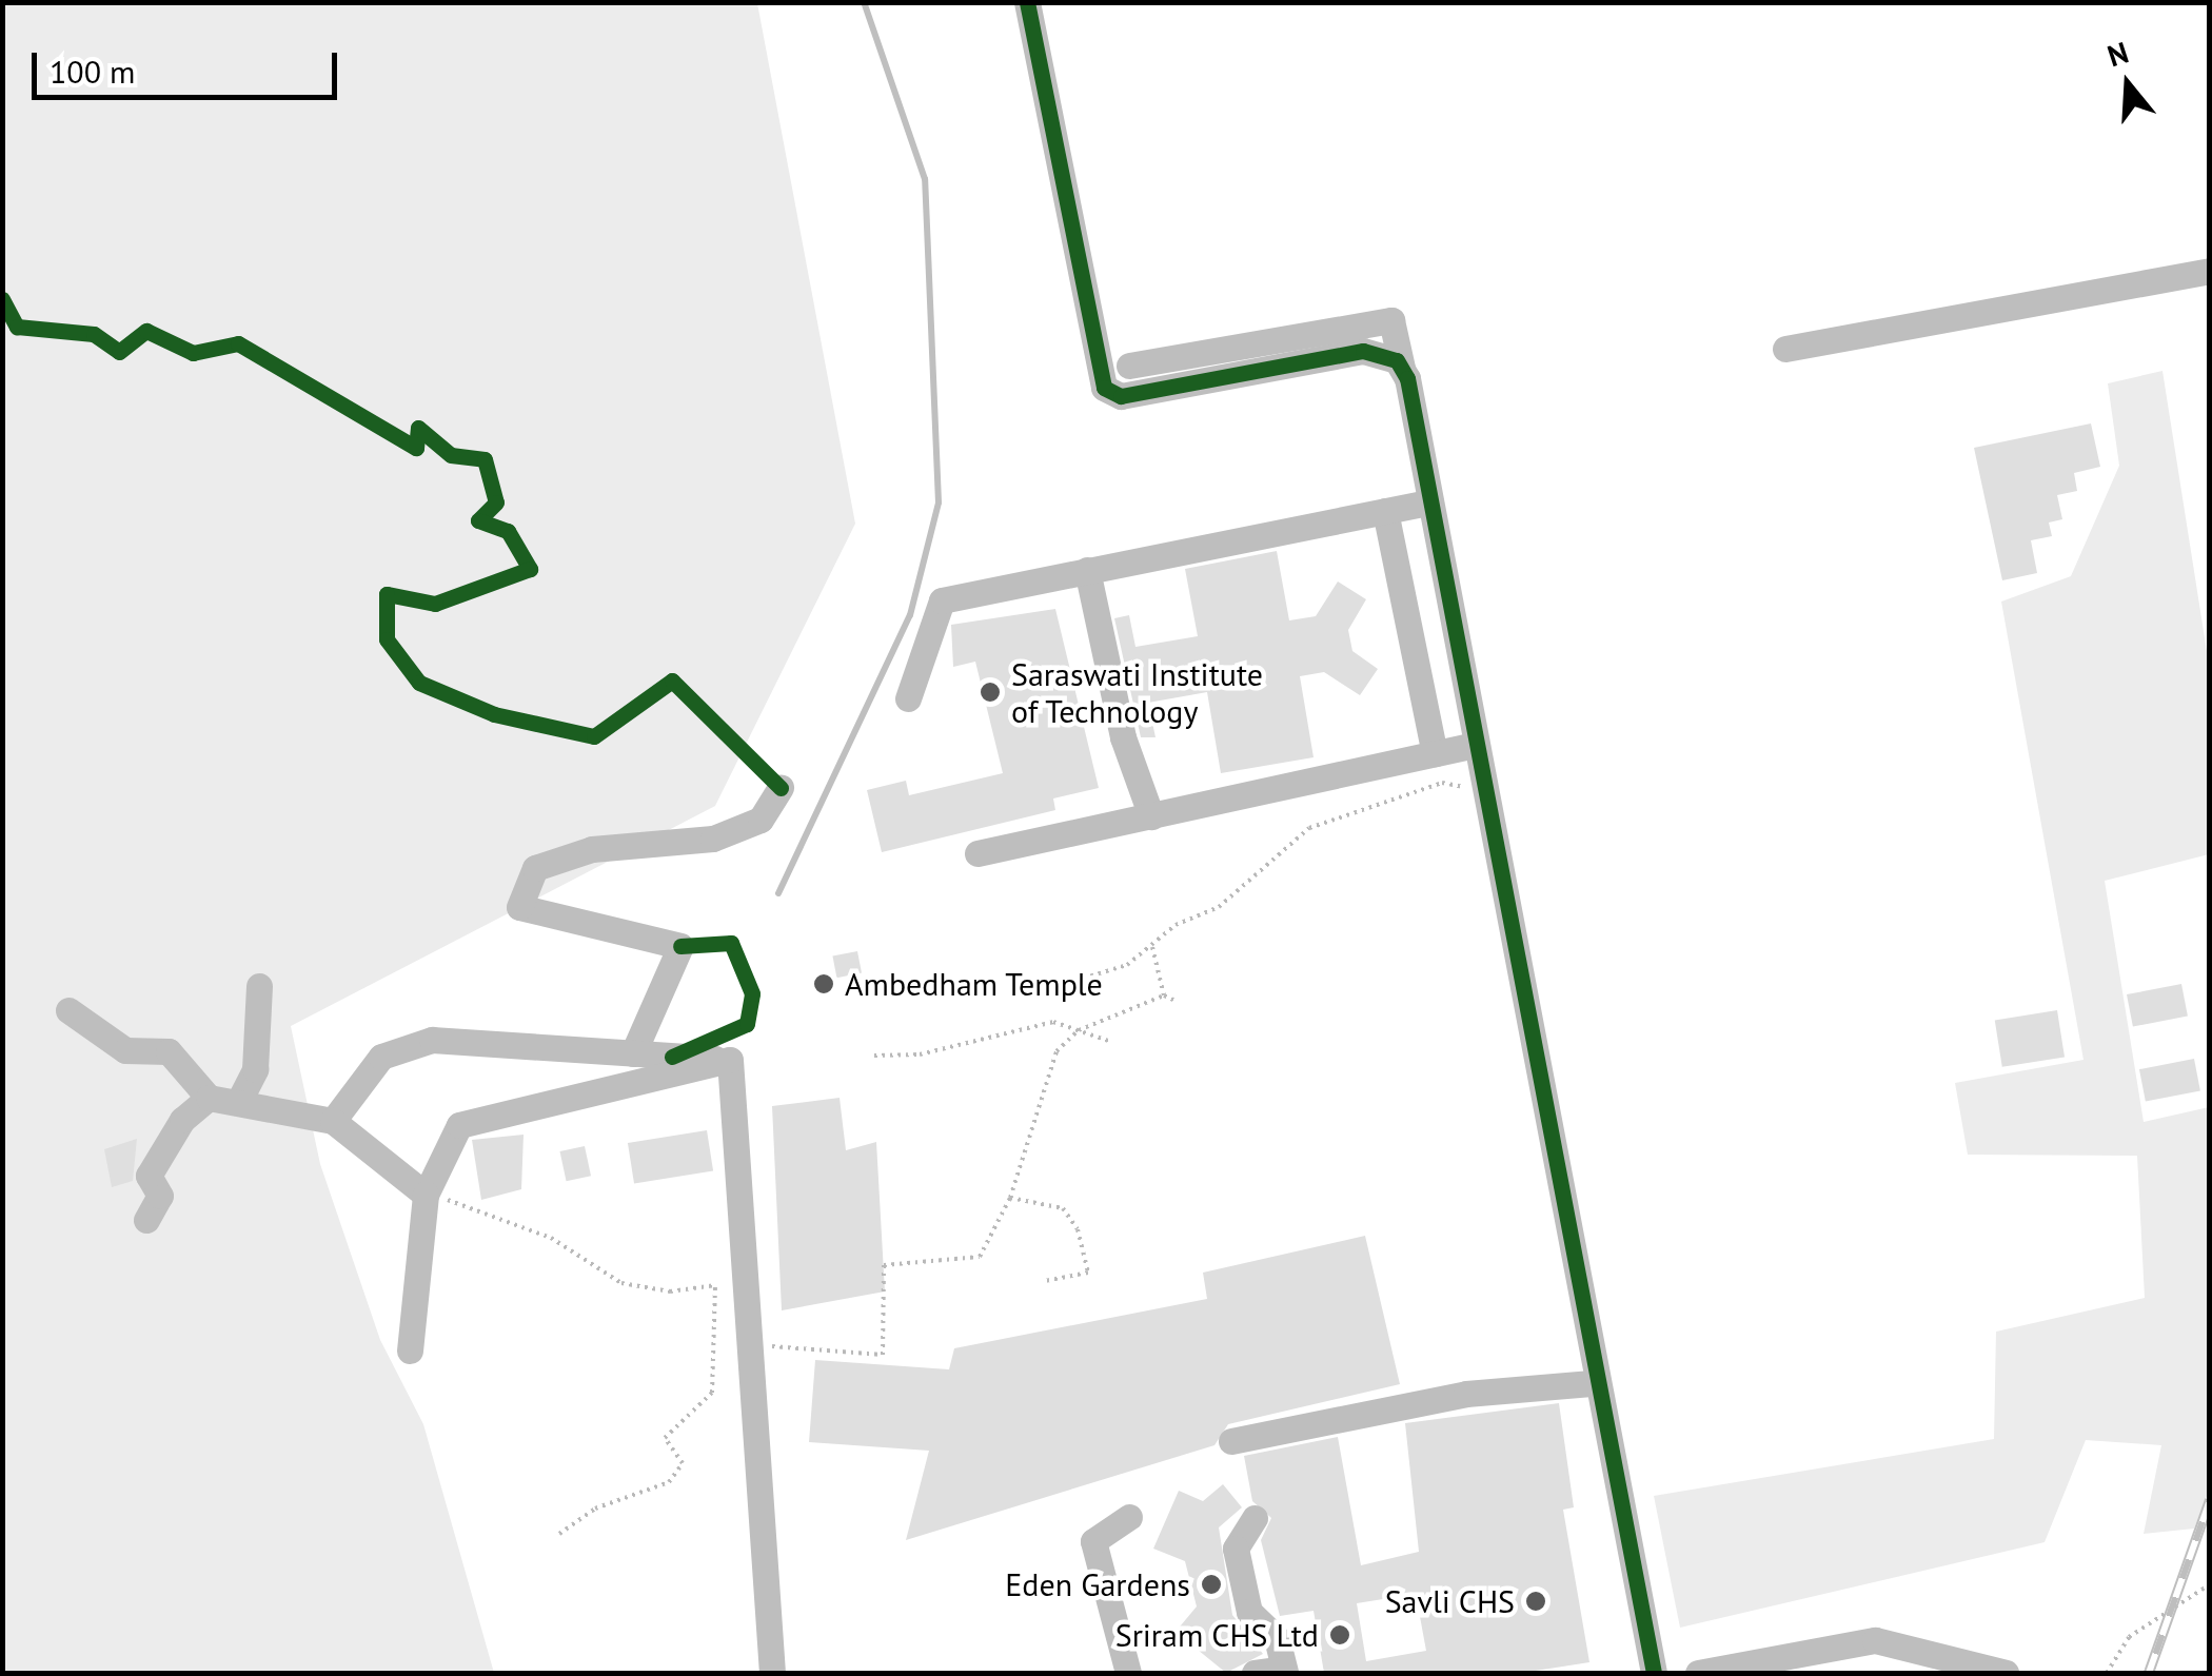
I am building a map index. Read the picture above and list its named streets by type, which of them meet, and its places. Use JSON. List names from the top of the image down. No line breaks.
{"places":["Saraswati Institute of Technology","Ambedham Temple","Eden Gardens","Savli CHS","Sriram CHS Ltd"],"scale_bar":"100 m","north":"top"}
